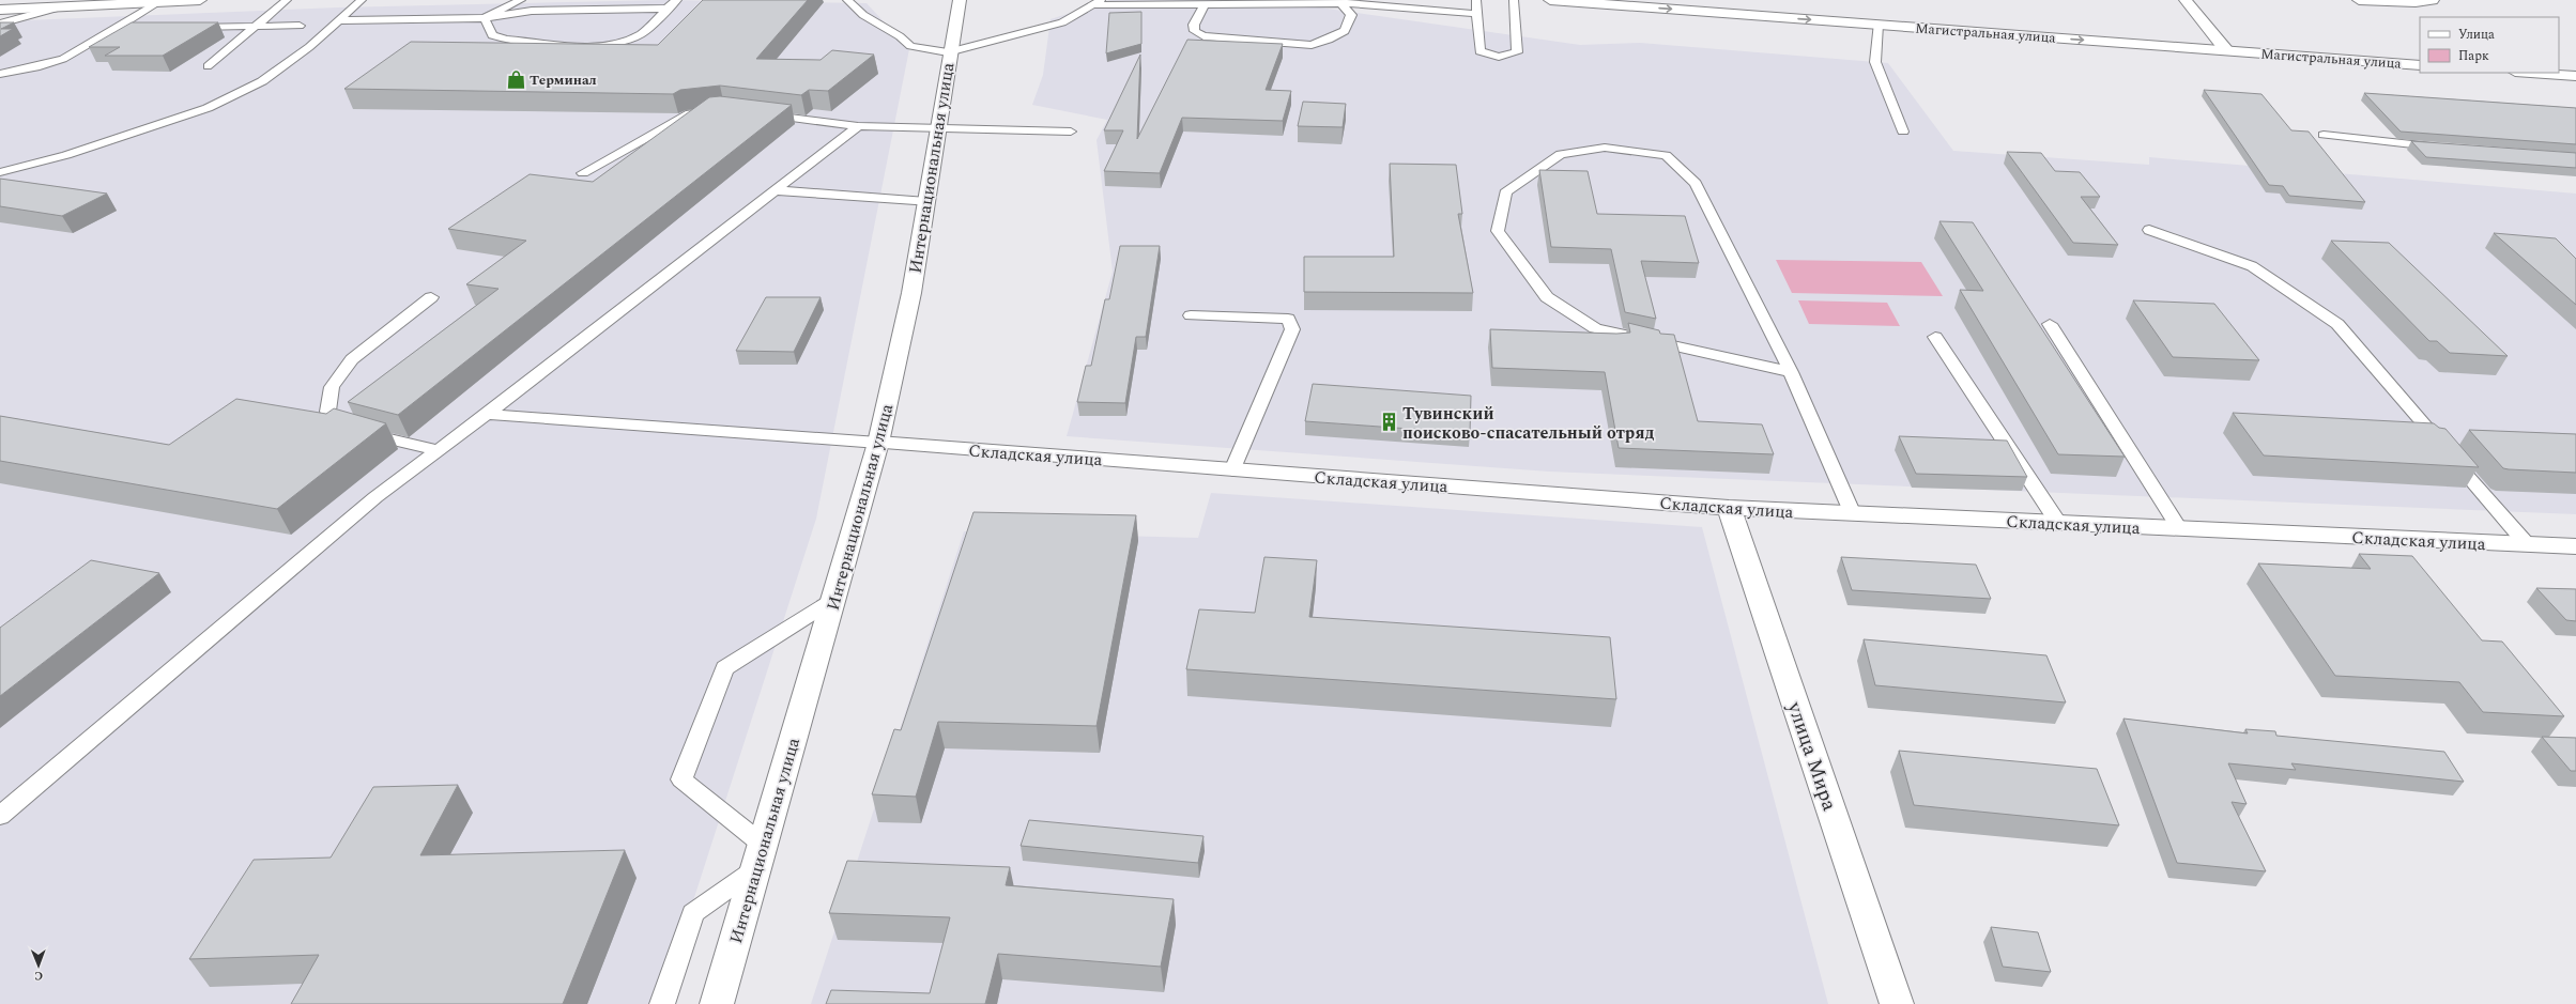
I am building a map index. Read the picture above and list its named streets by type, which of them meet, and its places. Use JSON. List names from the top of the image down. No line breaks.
{"streets":{"street":["Магистральная улица","Интернациональная улица","Складская улица","улица Мира"]},"crossings":[["Интернациональная улица","Складская улица"],["Складская улица","улица Мира"]],"places":{"shop":["Терминал"],"building":["Тувинский поисково-спасательный отряд"]},"legend":["Улица","Парк"],"north":"bottom"}
